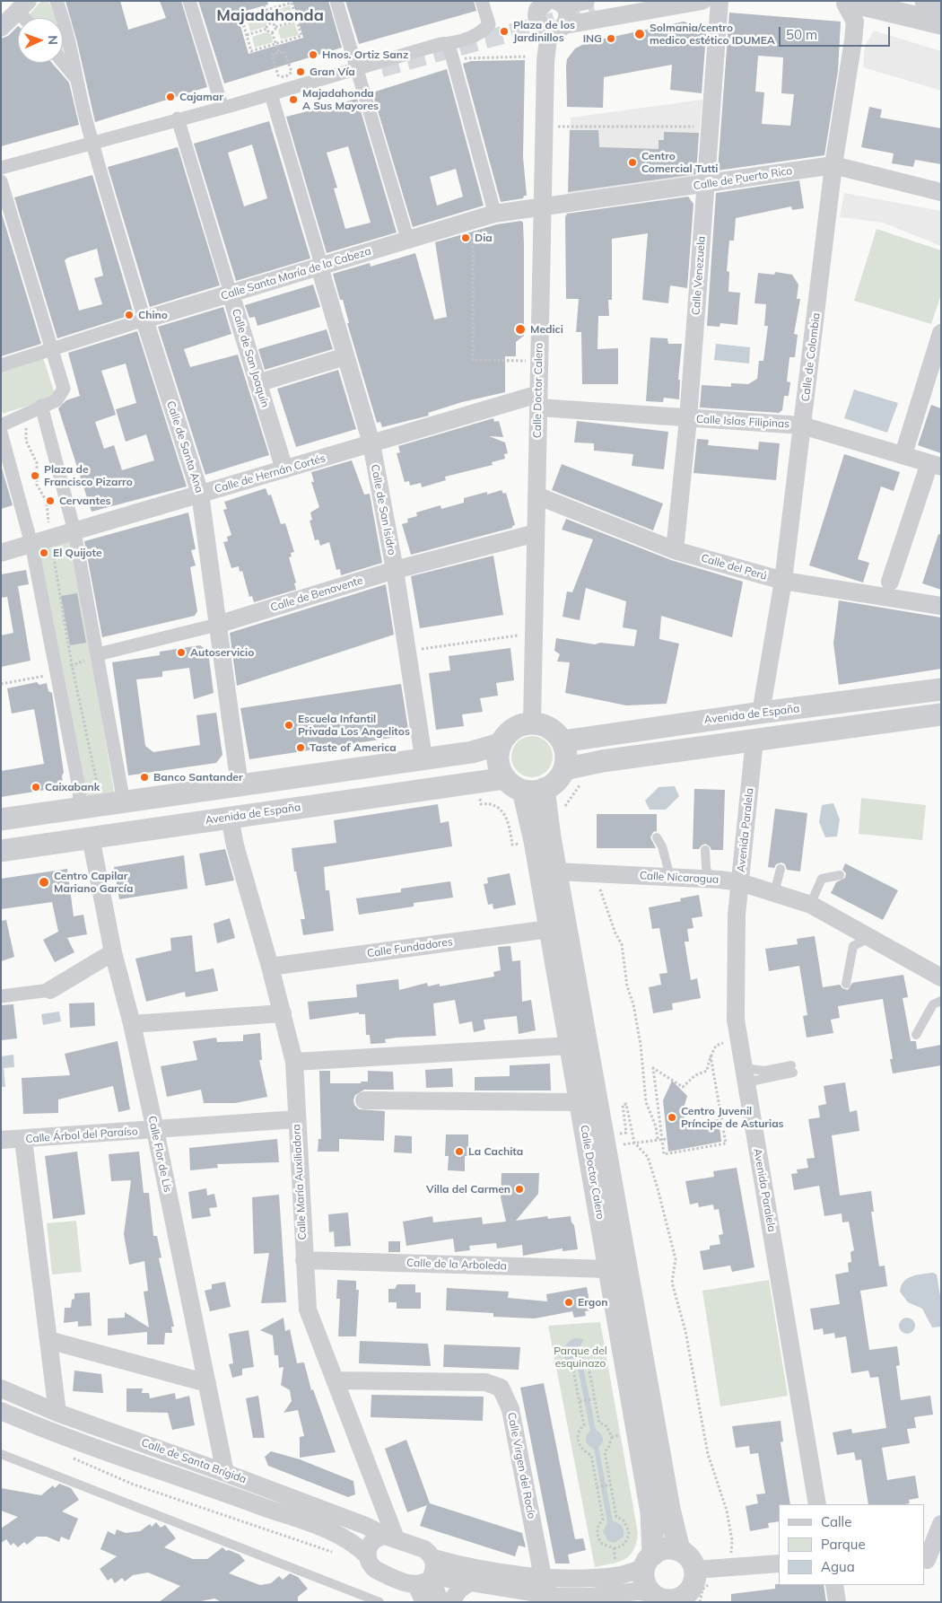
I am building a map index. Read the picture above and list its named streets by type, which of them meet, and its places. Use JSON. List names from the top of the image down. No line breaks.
{"streets":{"street":["Calle de Puerto Rico","Calle Santa María de la Cabeza","Calle Venezuela","Calle de Colombia","Calle de San Joaquín","Calle Doctor Calero","Calle Islas Filipinas","Calle de Santa Ana","Calle de Hernán Cortés","Calle de San Isidro","Calle del Perú","Calle de Benavente","Avenida de España","Avenida Paralela","Calle Nicaragua","Calle Fundadores","Calle Árbol del Paraíso","Calle Flor de Lis","Calle María Auxiliadora","Calle de la Arboleda","Calle de Santa Brígida","Calle Virgen del Rocío"]},"crossings":[["Calle de Puerto Rico","Calle Santa María de la Cabeza"],["Calle de Puerto Rico","Calle Venezuela"],["Calle de Puerto Rico","Calle de Colombia"],["Calle de Puerto Rico","Calle Doctor Calero"],["Calle Santa María de la Cabeza","Calle de San Joaquín"],["Calle Santa María de la Cabeza","Calle Doctor Calero"],["Calle Santa María de la Cabeza","Calle de Santa Ana"],["Calle Santa María de la Cabeza","Calle de San Isidro"],["Calle Venezuela","Calle Islas Filipinas"],["Calle Venezuela","Calle del Perú"],["Calle de Colombia","Calle Islas Filipinas"],["Calle de Colombia","Calle del Perú"],["Calle de Colombia","Avenida de España"],["Calle de San Joaquín","Calle de Hernán Cortés"],["Calle Doctor Calero","Calle Islas Filipinas"],["Calle Doctor Calero","Calle de Hernán Cortés"],["Calle Doctor Calero","Calle del Perú"],["Calle Doctor Calero","Calle de Benavente"],["Calle Doctor Calero","Avenida de España"],["Calle Doctor Calero","Calle Nicaragua"],["Calle Doctor Calero","Calle Fundadores"],["Calle Doctor Calero","Calle de la Arboleda"],["Calle Islas Filipinas","Calle de Hernán Cortés"],["Calle de Santa Ana","Calle de Hernán Cortés"],["Calle de Santa Ana","Calle de Benavente"],["Calle de Hernán Cortés","Calle de San Isidro"],["Calle de San Isidro","Calle de Benavente"],["Avenida de España","Calle Flor de Lis"],["Avenida de España","Calle María Auxiliadora"],["Avenida Paralela","Calle Nicaragua"],["Calle Fundadores","Calle María Auxiliadora"],["Calle Árbol del Paraíso","Calle Flor de Lis"],["Calle Árbol del Paraíso","Calle María Auxiliadora"],["Calle Flor de Lis","Calle de Santa Brígida"],["Calle María Auxiliadora","Calle de la Arboleda"],["Calle María Auxiliadora","Calle de Santa Brígida"],["Calle María Auxiliadora","Calle Virgen del Rocío"]],"districts":["Majadahonda"],"parks":["Parque del esquinazo"],"places":["Plaza de los Jardinillos","Solmania/centro medico estético IDUMEA","ING","Hnos. Ortiz Sanz","Gran Vía","Cajamar","Majadahonda A Sus Mayores","Centro Comercial Tutti","Dia","Chino","Medici","Plaza de Francisco Pizarro","Cervantes","El Quijote","Autoservicio","Escuela Infantil Privada Los Angelitos","Taste of America","Banco Santander","Caixabank","Centro Capilar Mariano García","Centro Juvenil Príncipe de Asturias","La Cachita","Villa del Carmen","Ergon"],"legend":["Calle","Parque","Agua"],"scale_bar":"50 m","north":"right"}
